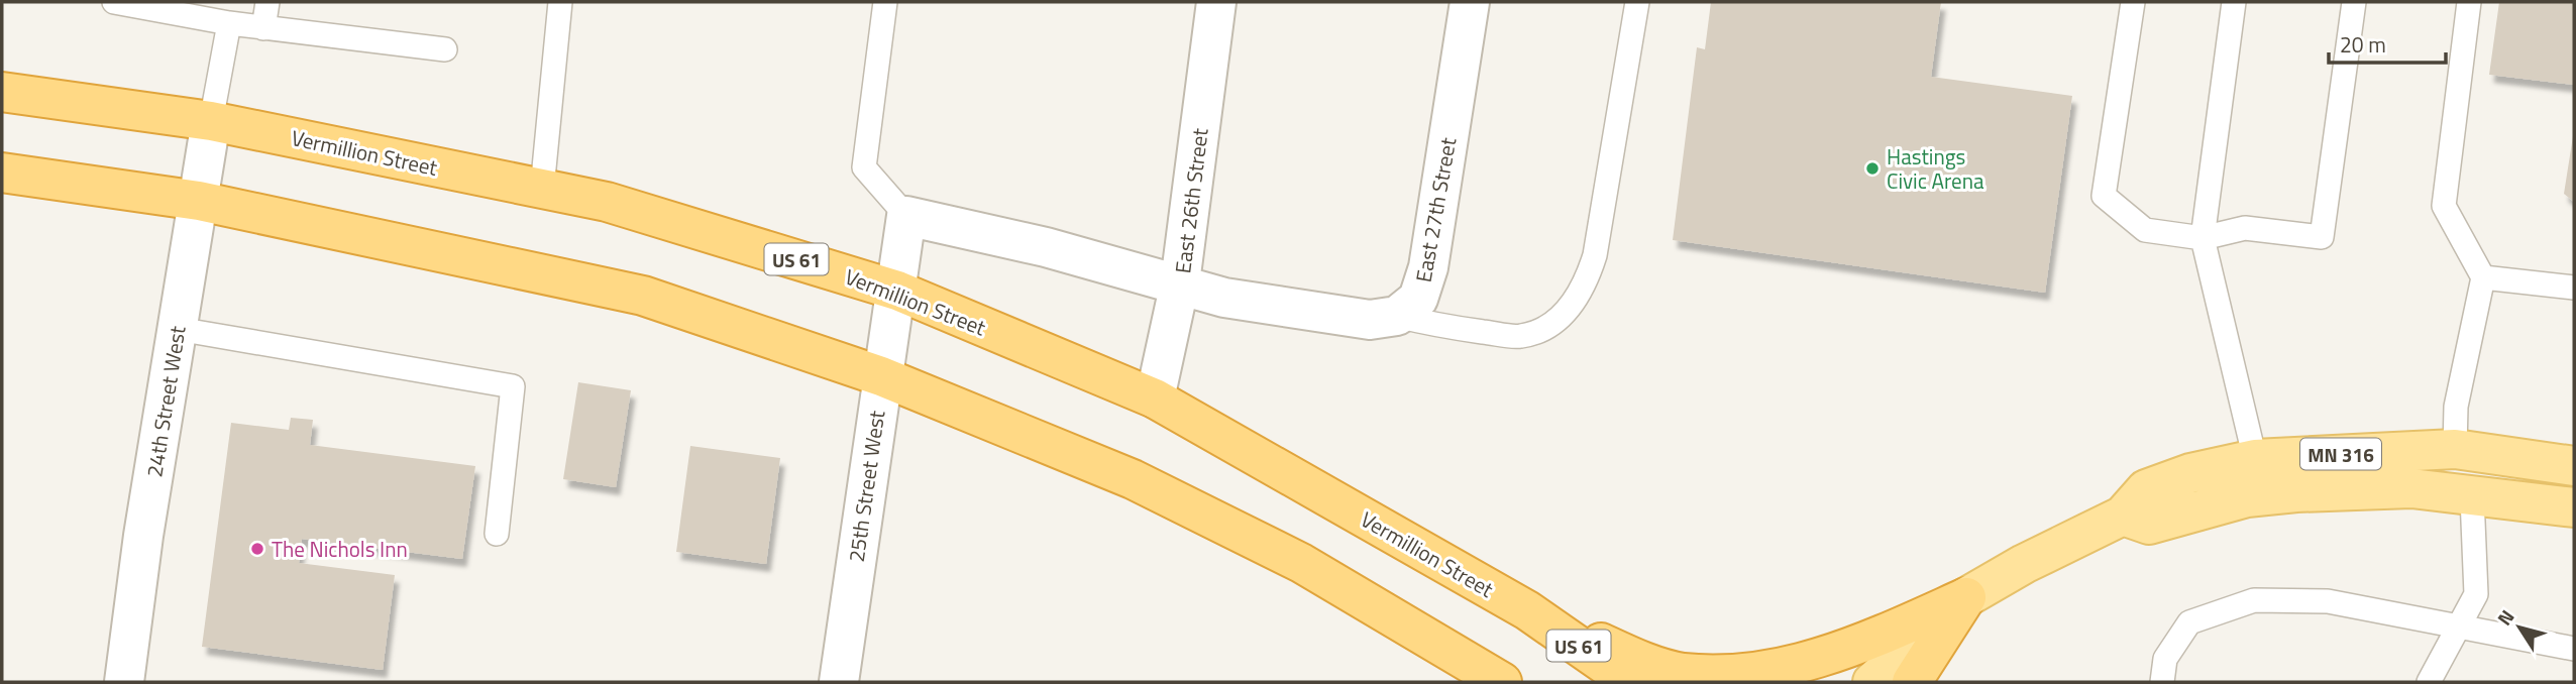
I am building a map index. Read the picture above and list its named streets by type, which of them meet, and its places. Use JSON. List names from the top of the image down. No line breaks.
{"streets":{"highway":["Vermillion Street","US 61"],"main road":["MN 316"],"street":["East 26th Street","East 27th Street","24th Street West","25th Street West"]},"crossings":[["Vermillion Street","East 26th Street"],["Vermillion Street","24th Street West"],["Vermillion Street","25th Street West"]],"places":["Hastings Civic Arena","The Nichols Inn"],"scale_bar":"20 m","north":"top left"}
